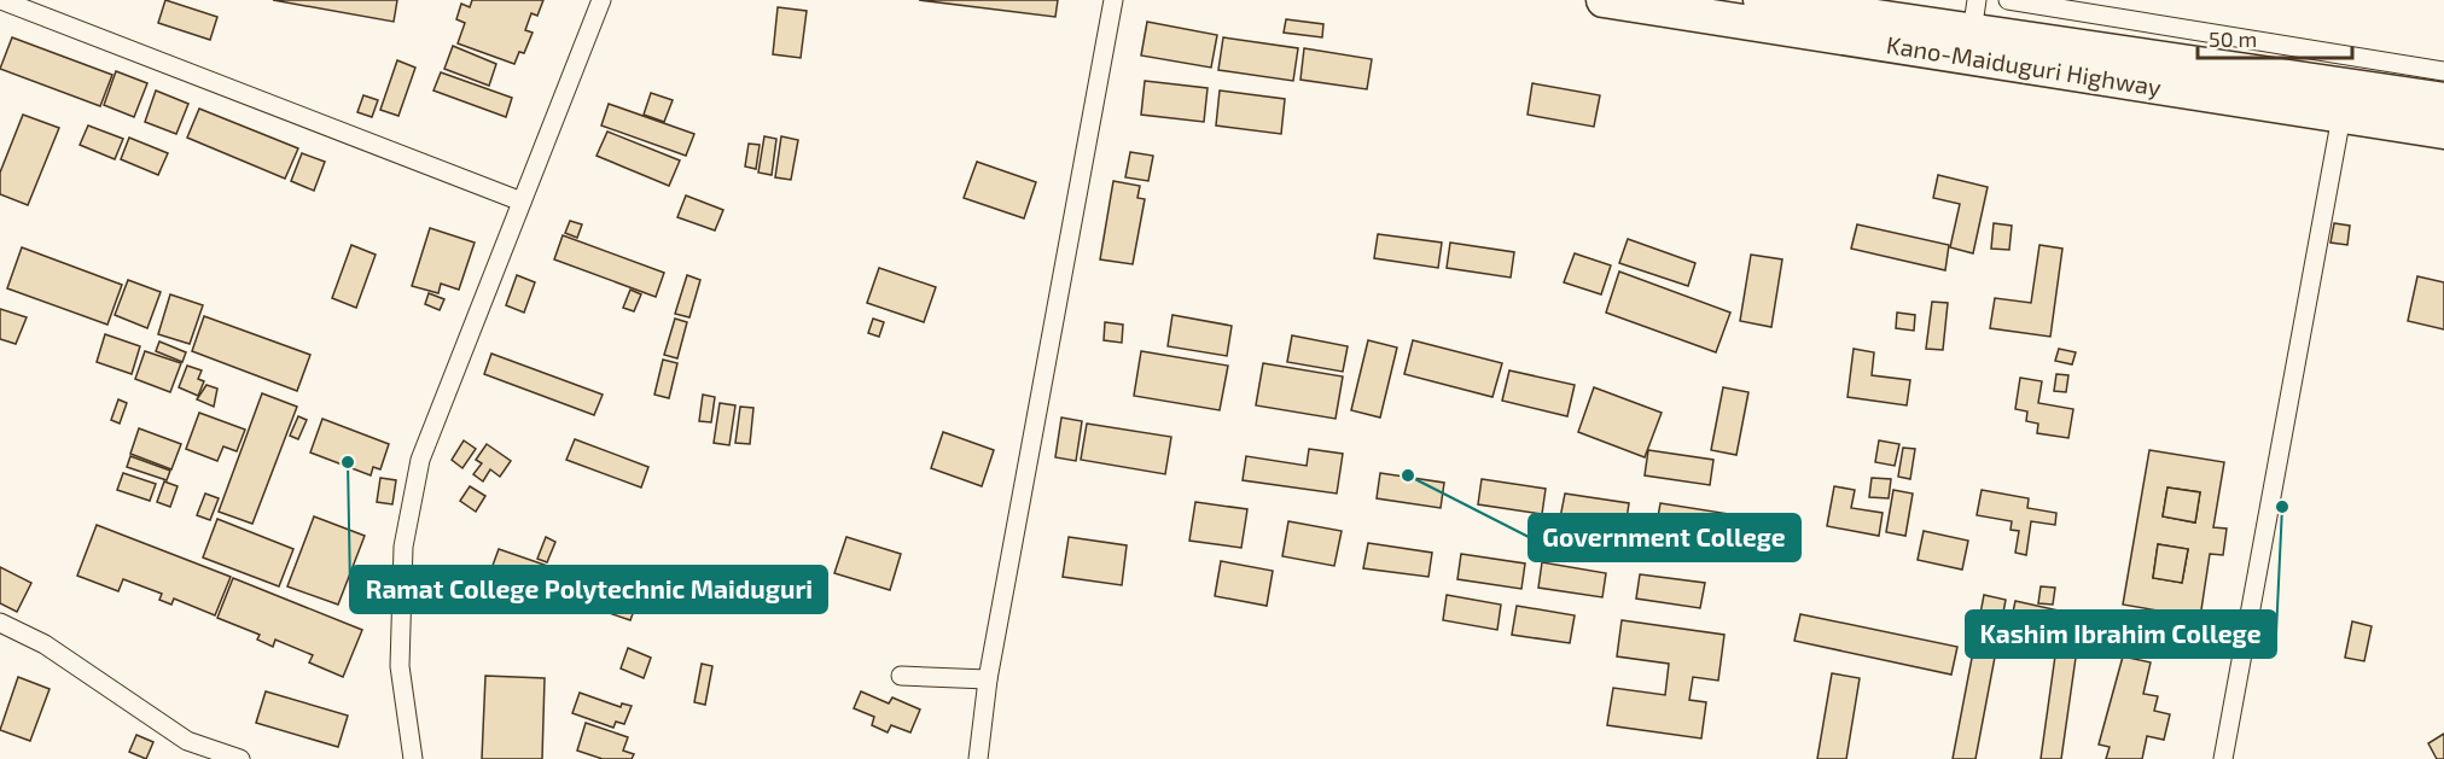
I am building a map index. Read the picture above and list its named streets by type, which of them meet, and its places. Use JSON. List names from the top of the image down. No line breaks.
{"streets":{"highway":["Kano-Maiduguri Highway"]},"places":["Ramat College Polytechnic Maiduguri","Government College","Kashim Ibrahim College"],"scale_bar":"50 m"}
